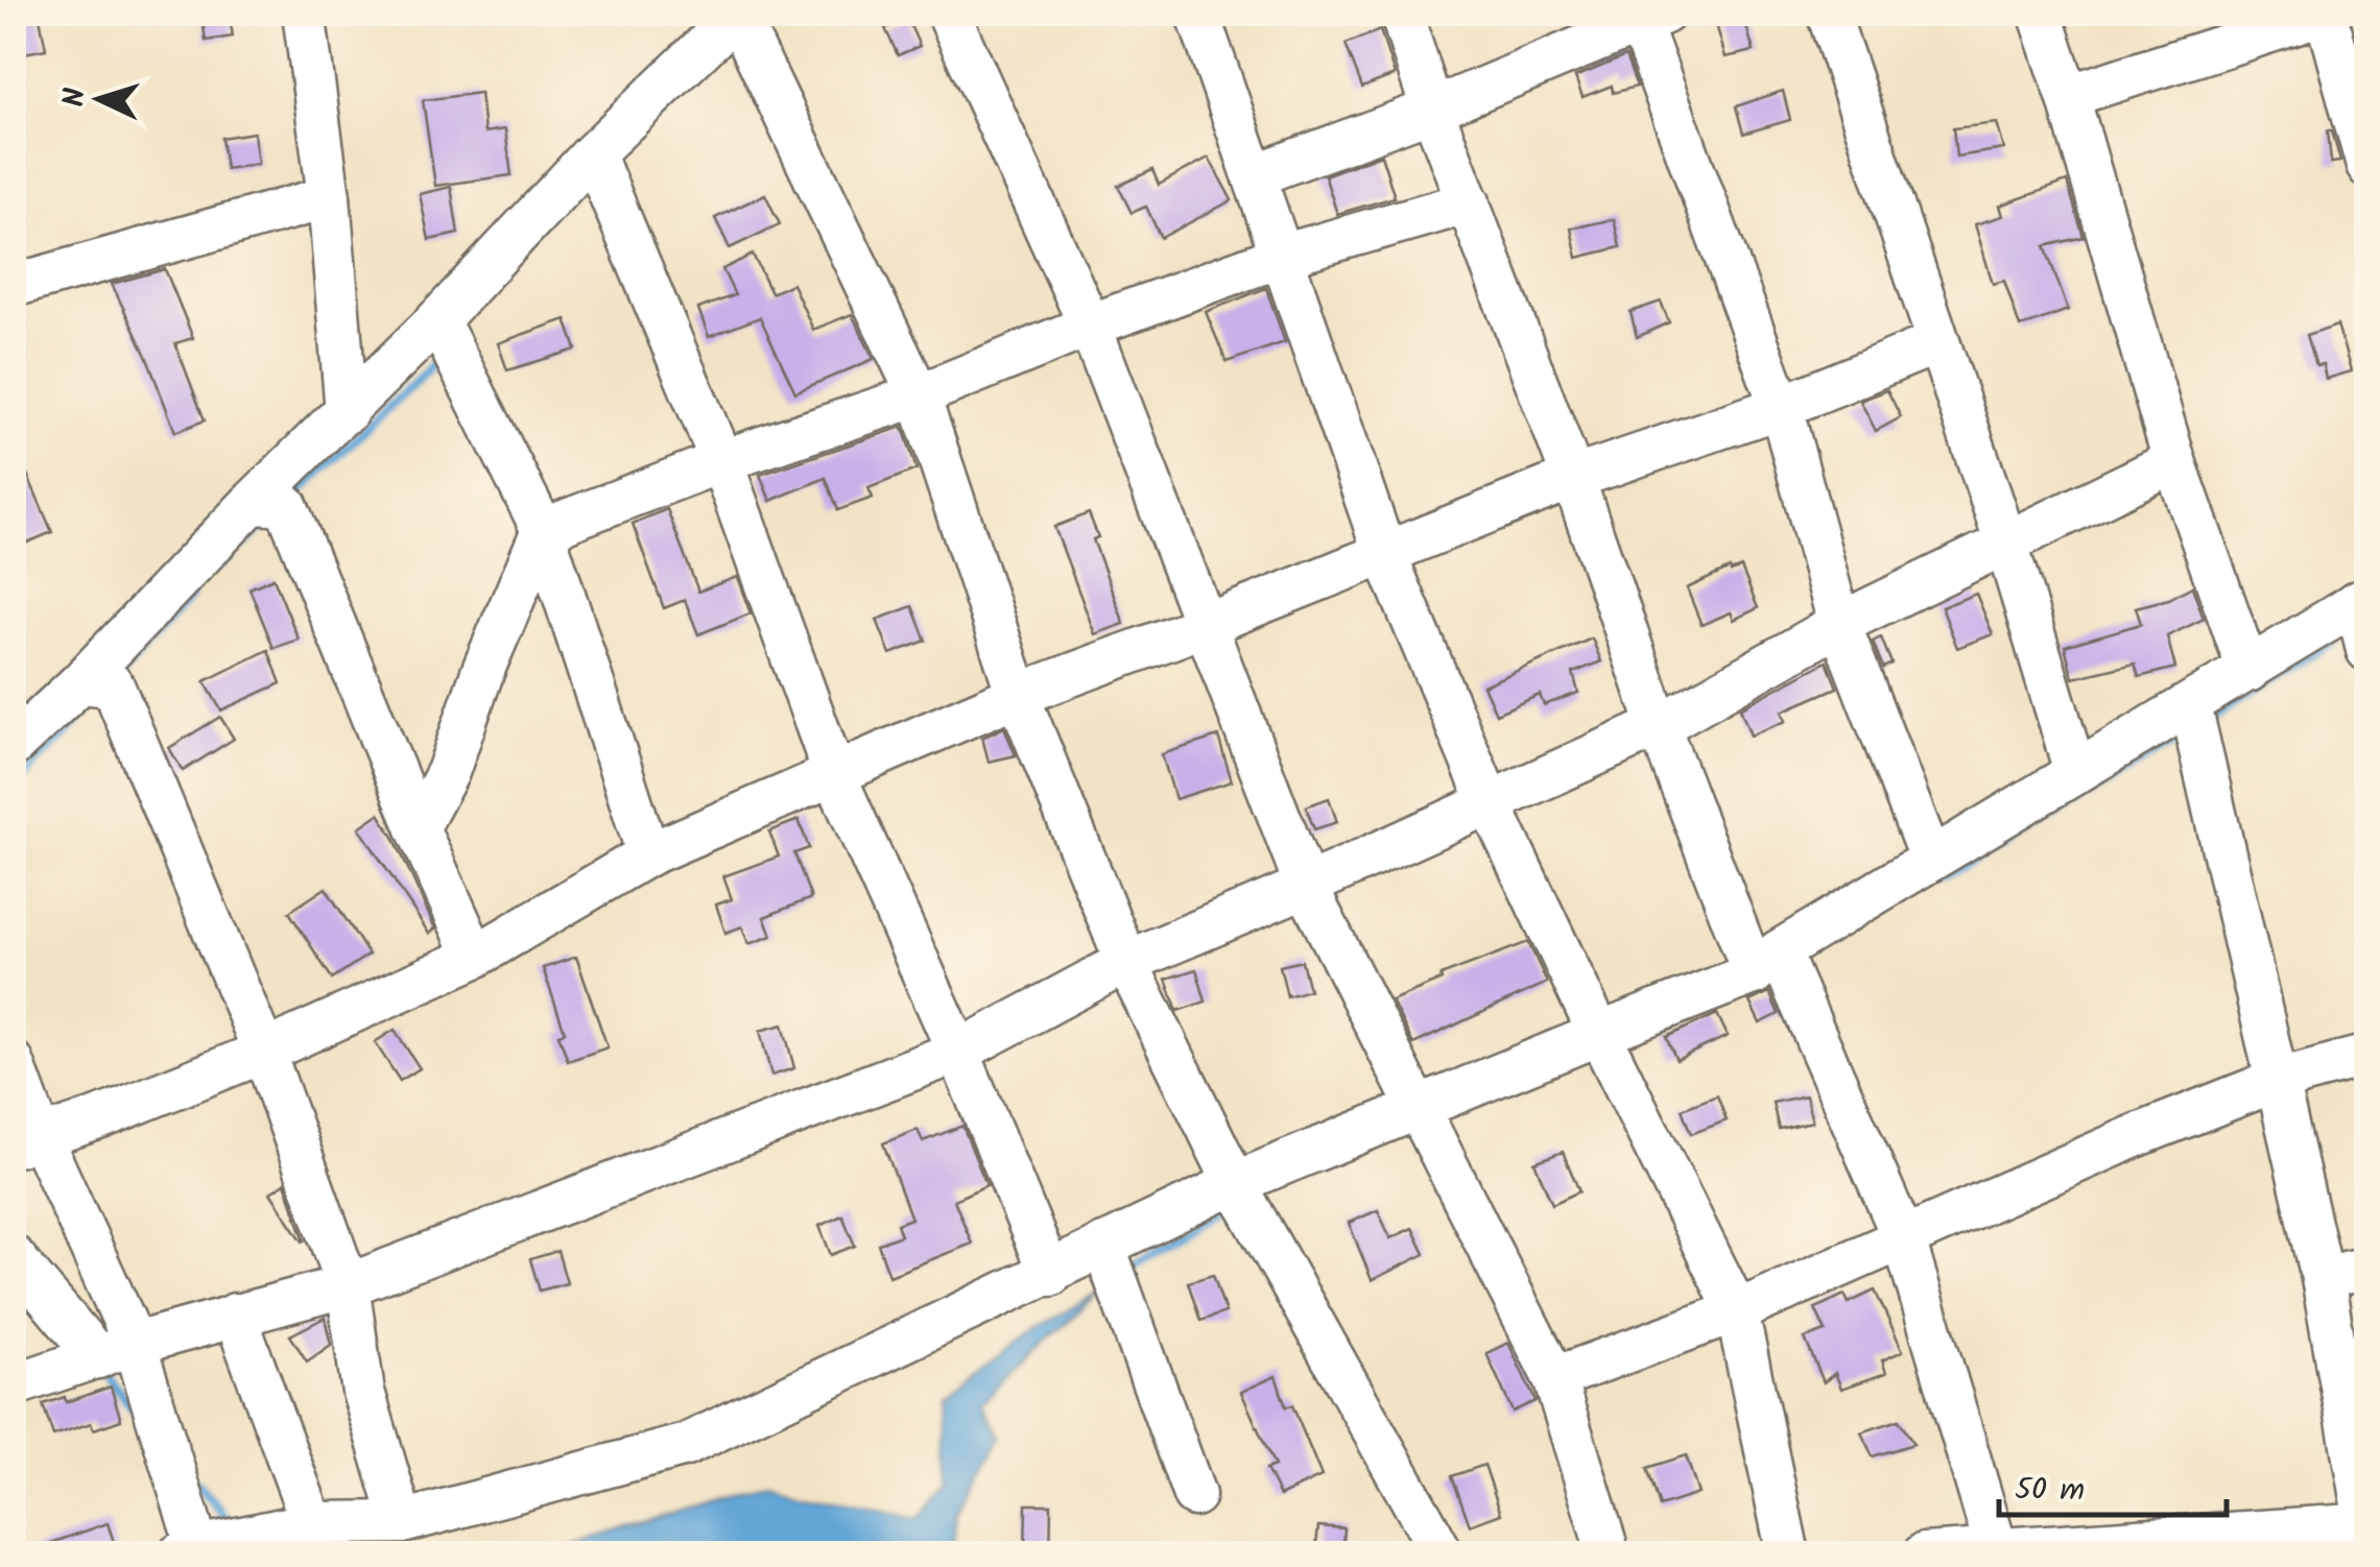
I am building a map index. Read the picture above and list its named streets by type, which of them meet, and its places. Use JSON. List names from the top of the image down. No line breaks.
{"scale_bar":"50 m","north":"left"}
